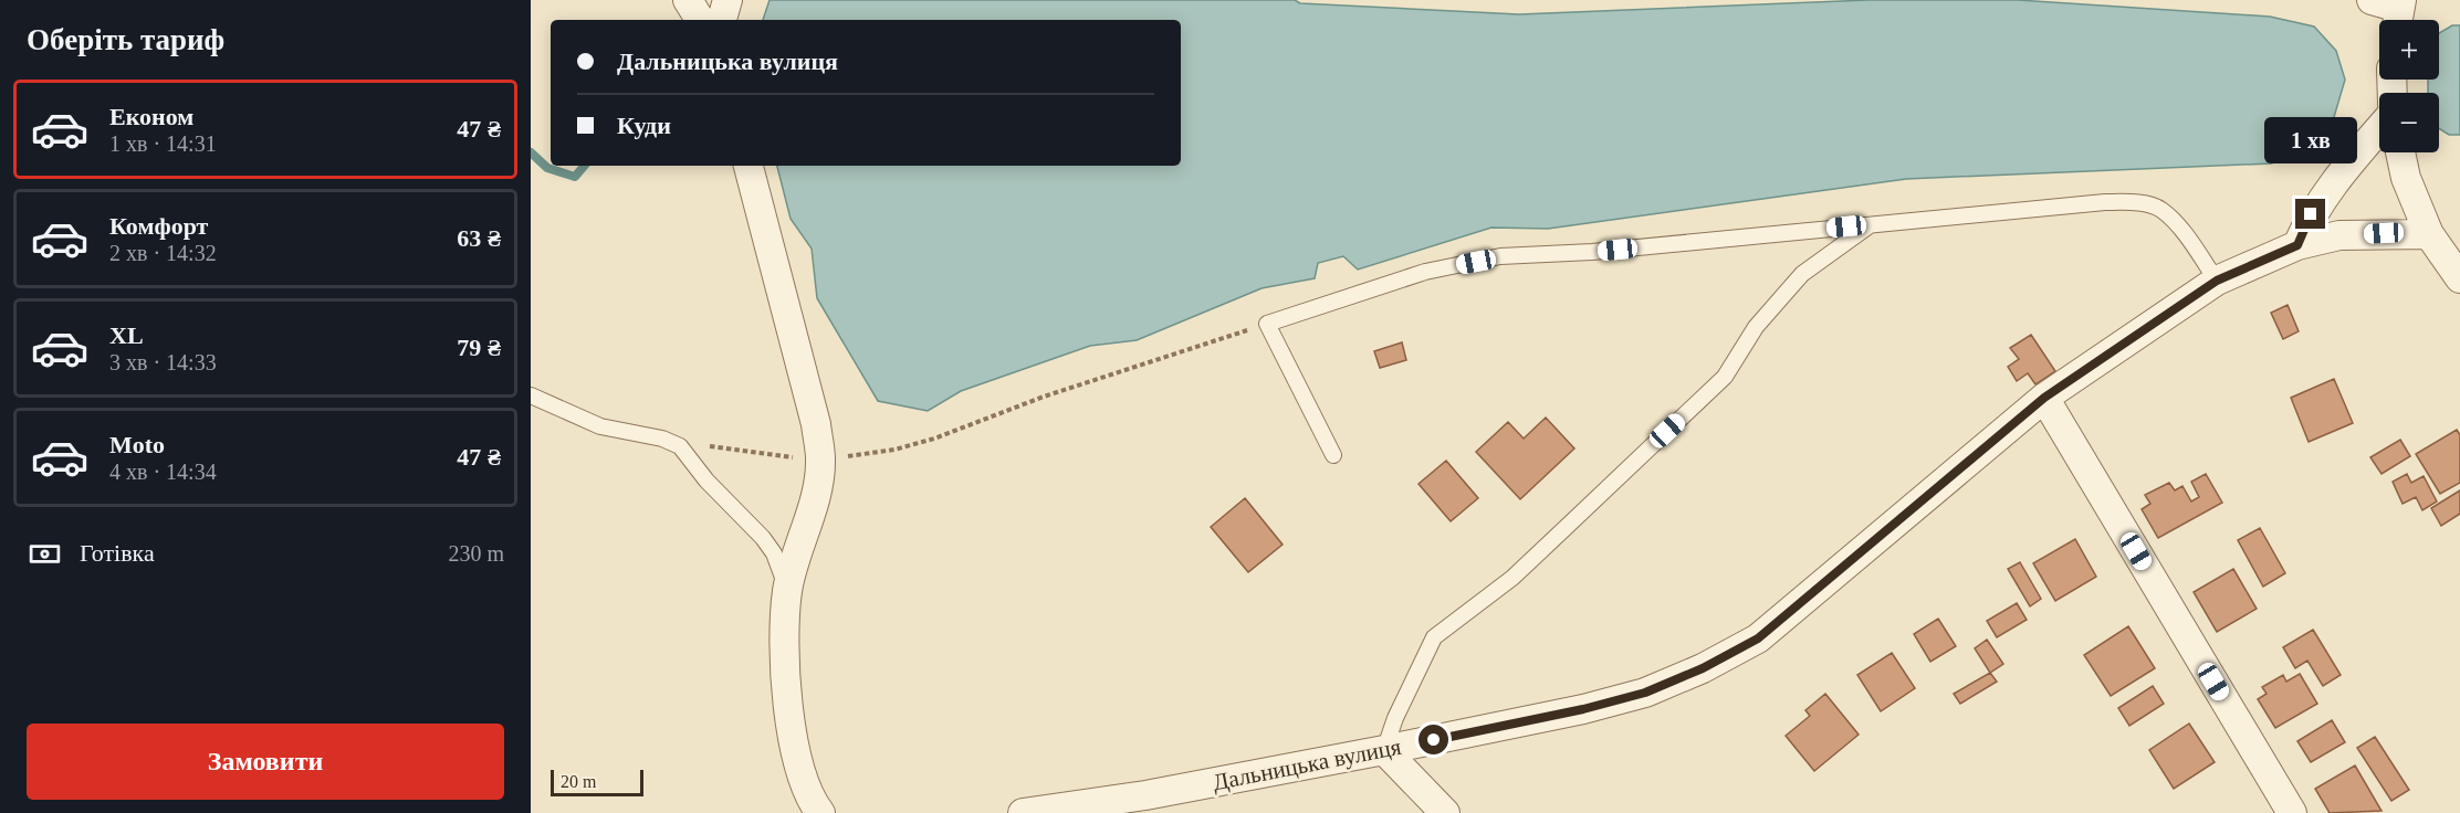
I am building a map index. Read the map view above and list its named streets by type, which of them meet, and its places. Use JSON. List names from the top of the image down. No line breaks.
{"streets":{"street":["Дальницька вулиця"]},"scale_bar":"20 m","page":{"heading":"Оберіть тариф","map_buttons":["+","−"],"banner":["Дальницька вулиця","Куди"],"list":[{"name":"Економ","note":"1 хв · 14:31","value":"47 ₴"},{"name":"Комфорт","note":"2 хв · 14:32","value":"63 ₴"},{"name":"XL","note":"3 хв · 14:33","value":"79 ₴"},{"name":"Moto","note":"4 хв · 14:34","value":"47 ₴"}],"bubble":"1 хв","pay":["Готівка","230 m"],"buttons":"Замовити","scale":"20 m"}}
